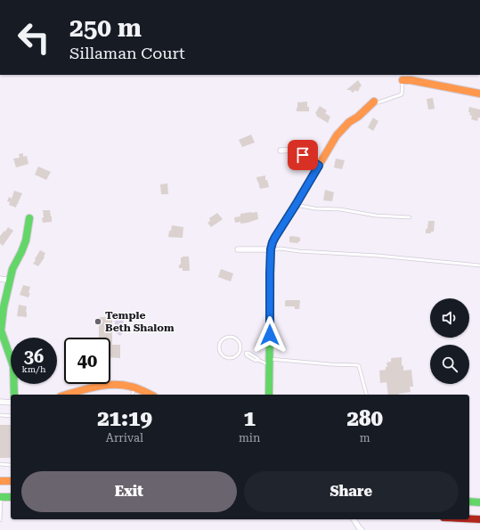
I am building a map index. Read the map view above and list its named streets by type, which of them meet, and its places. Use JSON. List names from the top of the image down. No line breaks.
{"places":["Temple Beth Shalom"],"page":{"turn":["250 m","Sillaman Court"],"speed":"36 km/h","limit":"40","eta":["21:19","Arrival","1","min","280","m"],"buttons":["Exit","Share"]}}
